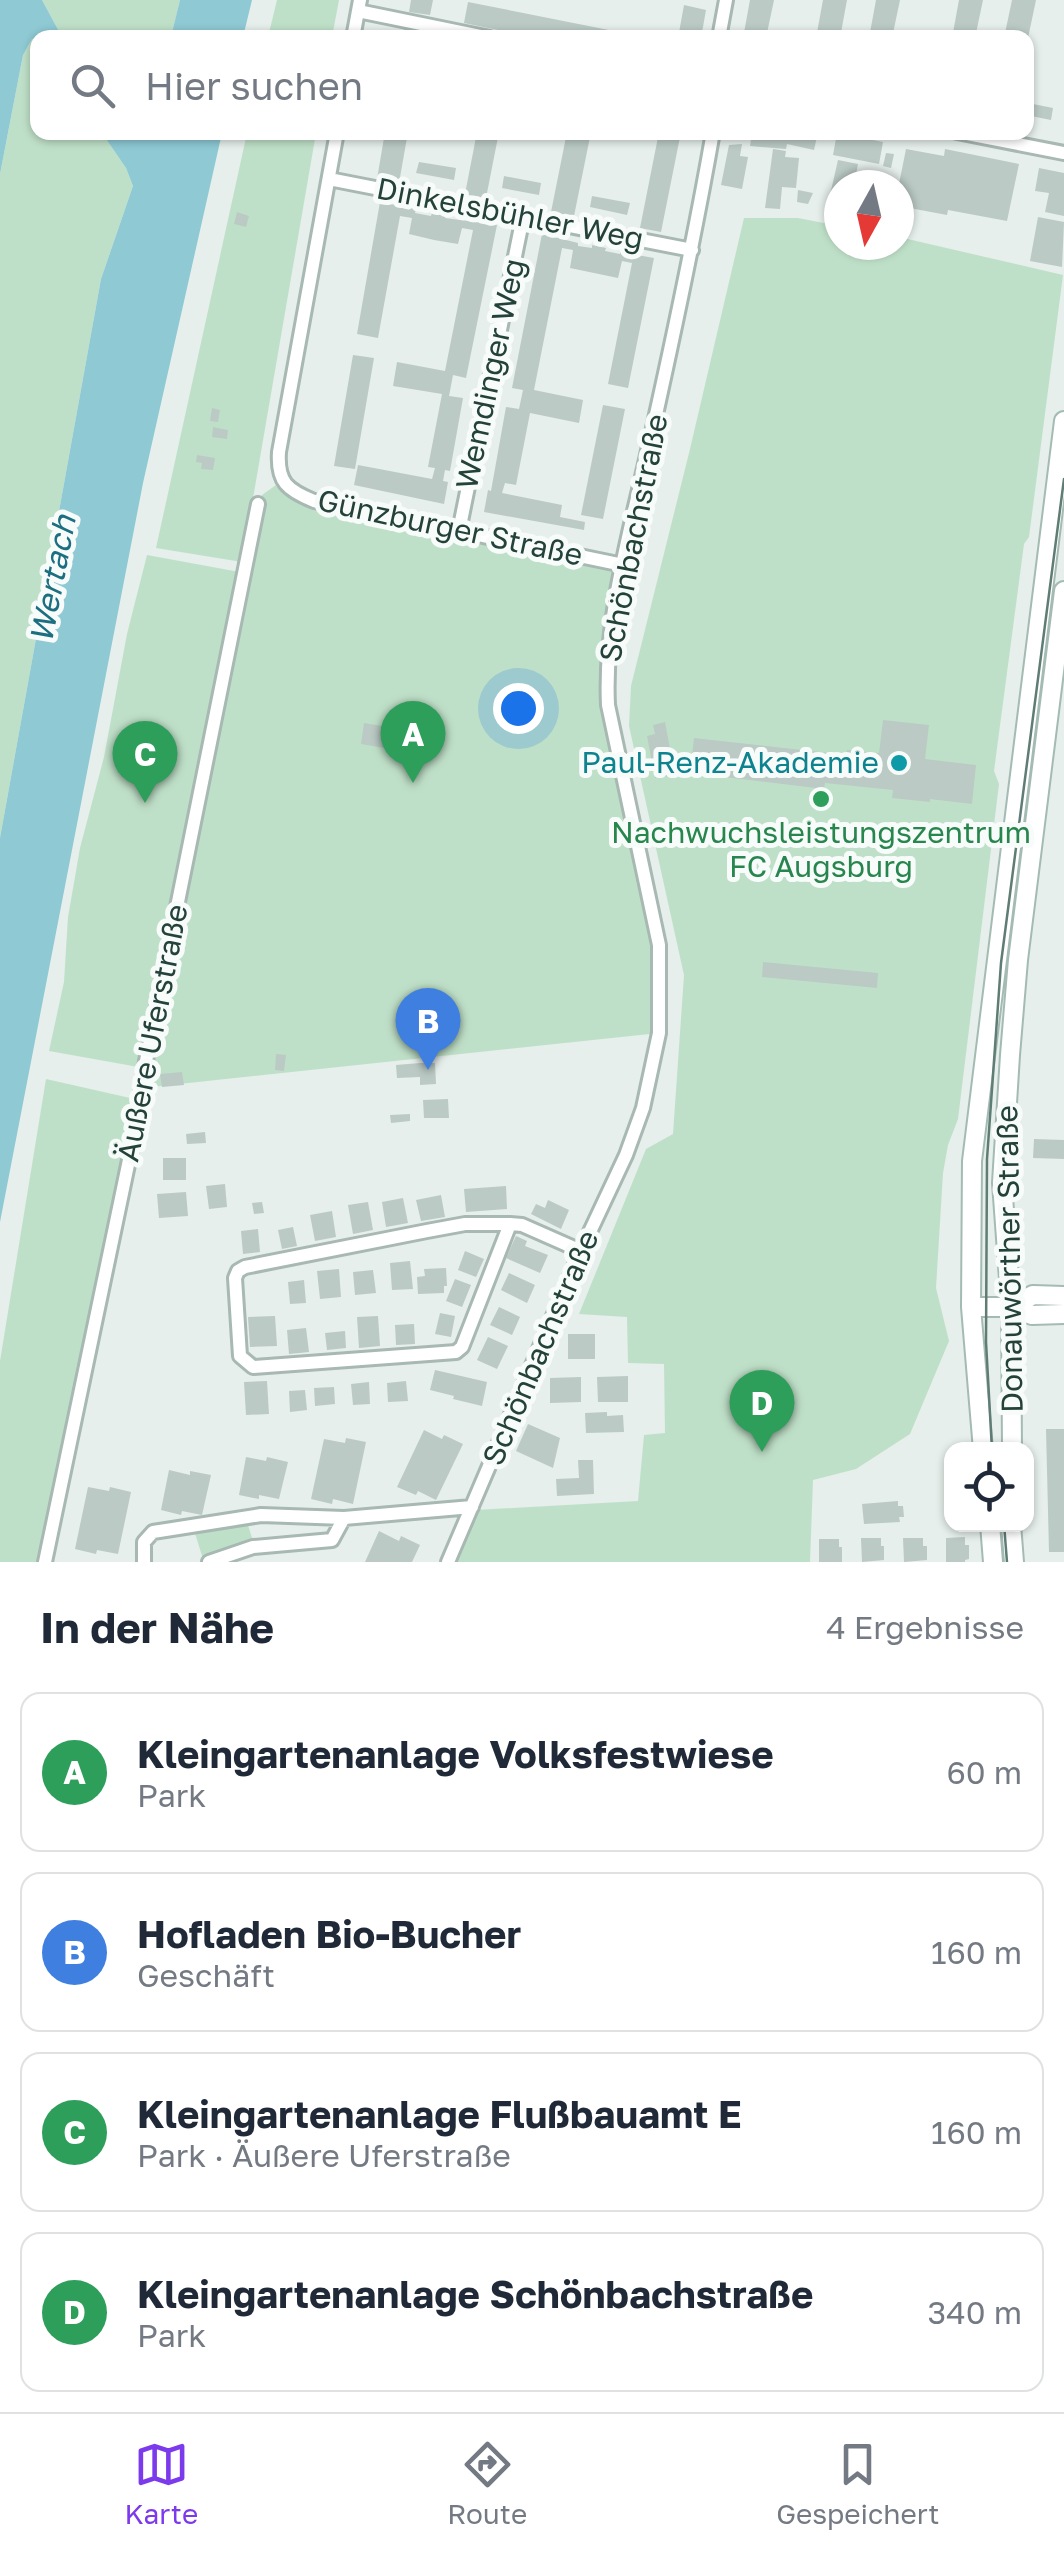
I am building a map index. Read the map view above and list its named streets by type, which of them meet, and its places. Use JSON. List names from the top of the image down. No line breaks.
{"streets":{"main road":["Donauwörther Straße"],"street":["Dinkelsbühler Weg","Wemdinger Weg","Günzburger Straße","Schönbachstraße","Äußere Uferstraße"]},"crossings":[["Dinkelsbühler Weg","Wemdinger Weg"],["Dinkelsbühler Weg","Günzburger Straße"],["Dinkelsbühler Weg","Schönbachstraße"],["Wemdinger Weg","Günzburger Straße"],["Günzburger Straße","Schönbachstraße"]],"water":["Wertach"],"places":["Paul-Renz-Akademie","Nachwuchsleistungszentrum FC Augsburg"],"north":"bottom","page":{"search":"Hier suchen","pins":["A","C","B","D"],"heading":["In der Nähe","4 Ergebnisse"],"list":[{"mark":"A","name":"Kleingartenanlage Volksfestwiese","note":"Park","value":"60 m"},{"mark":"B","name":"Hofladen Bio-Bucher","note":"Geschäft","value":"160 m"},{"mark":"C","name":"Kleingartenanlage Flußbauamt E","note":"Park · Äußere Uferstraße","value":"160 m"},{"mark":"D","name":"Kleingartenanlage Schönbachstraße","note":"Park","value":"340 m"}],"nav":["Karte","Route","Gespeichert"]}}
